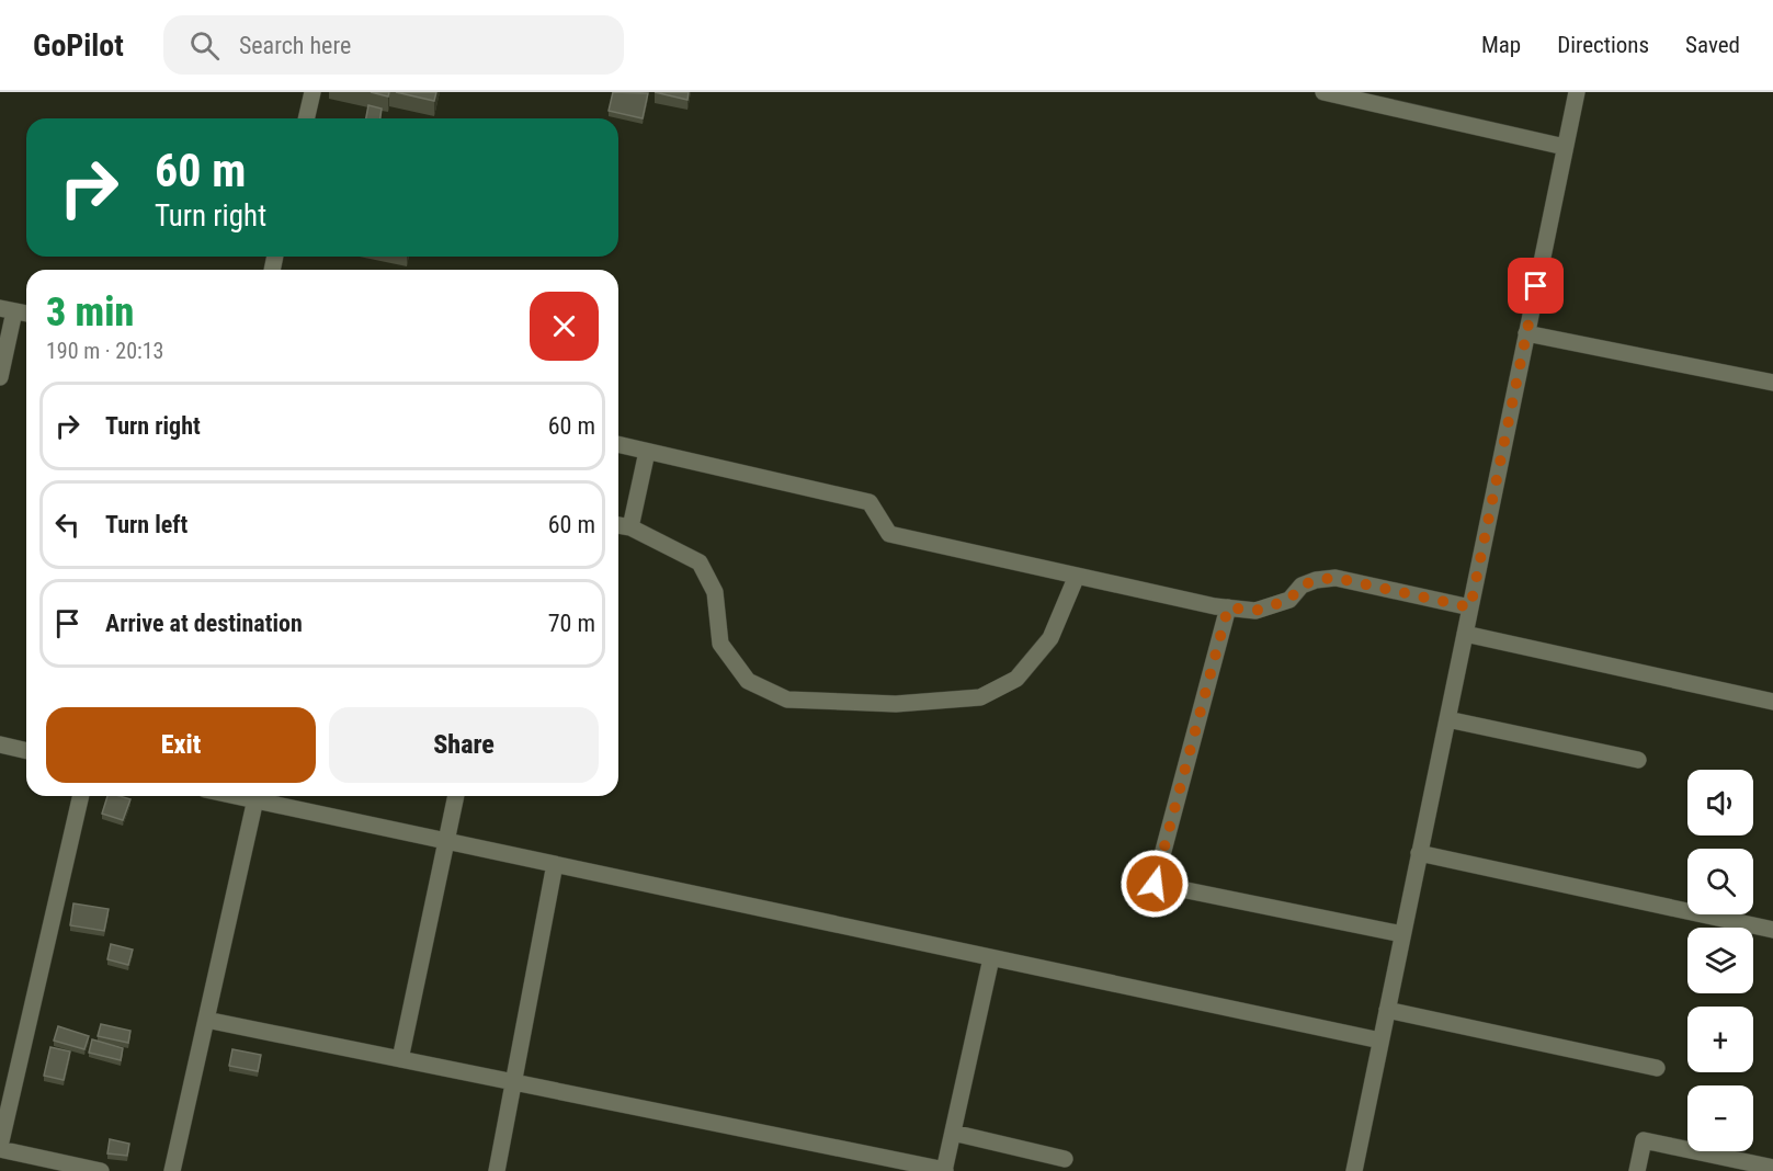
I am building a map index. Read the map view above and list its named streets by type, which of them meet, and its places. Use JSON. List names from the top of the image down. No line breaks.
{"page":{"header":"GoPilot","search":"Search here","nav":["Map","Directions","Saved"],"turn":["60 m","Turn right"],"heading":["3 min","190 m · 20:13"],"list":[{"name":"Turn right","value":"60 m"},{"name":"Turn left","value":"60 m"},{"name":"Arrive at destination","value":"70 m"}],"buttons":["Exit","Share"],"map_buttons":["+","−"]}}
